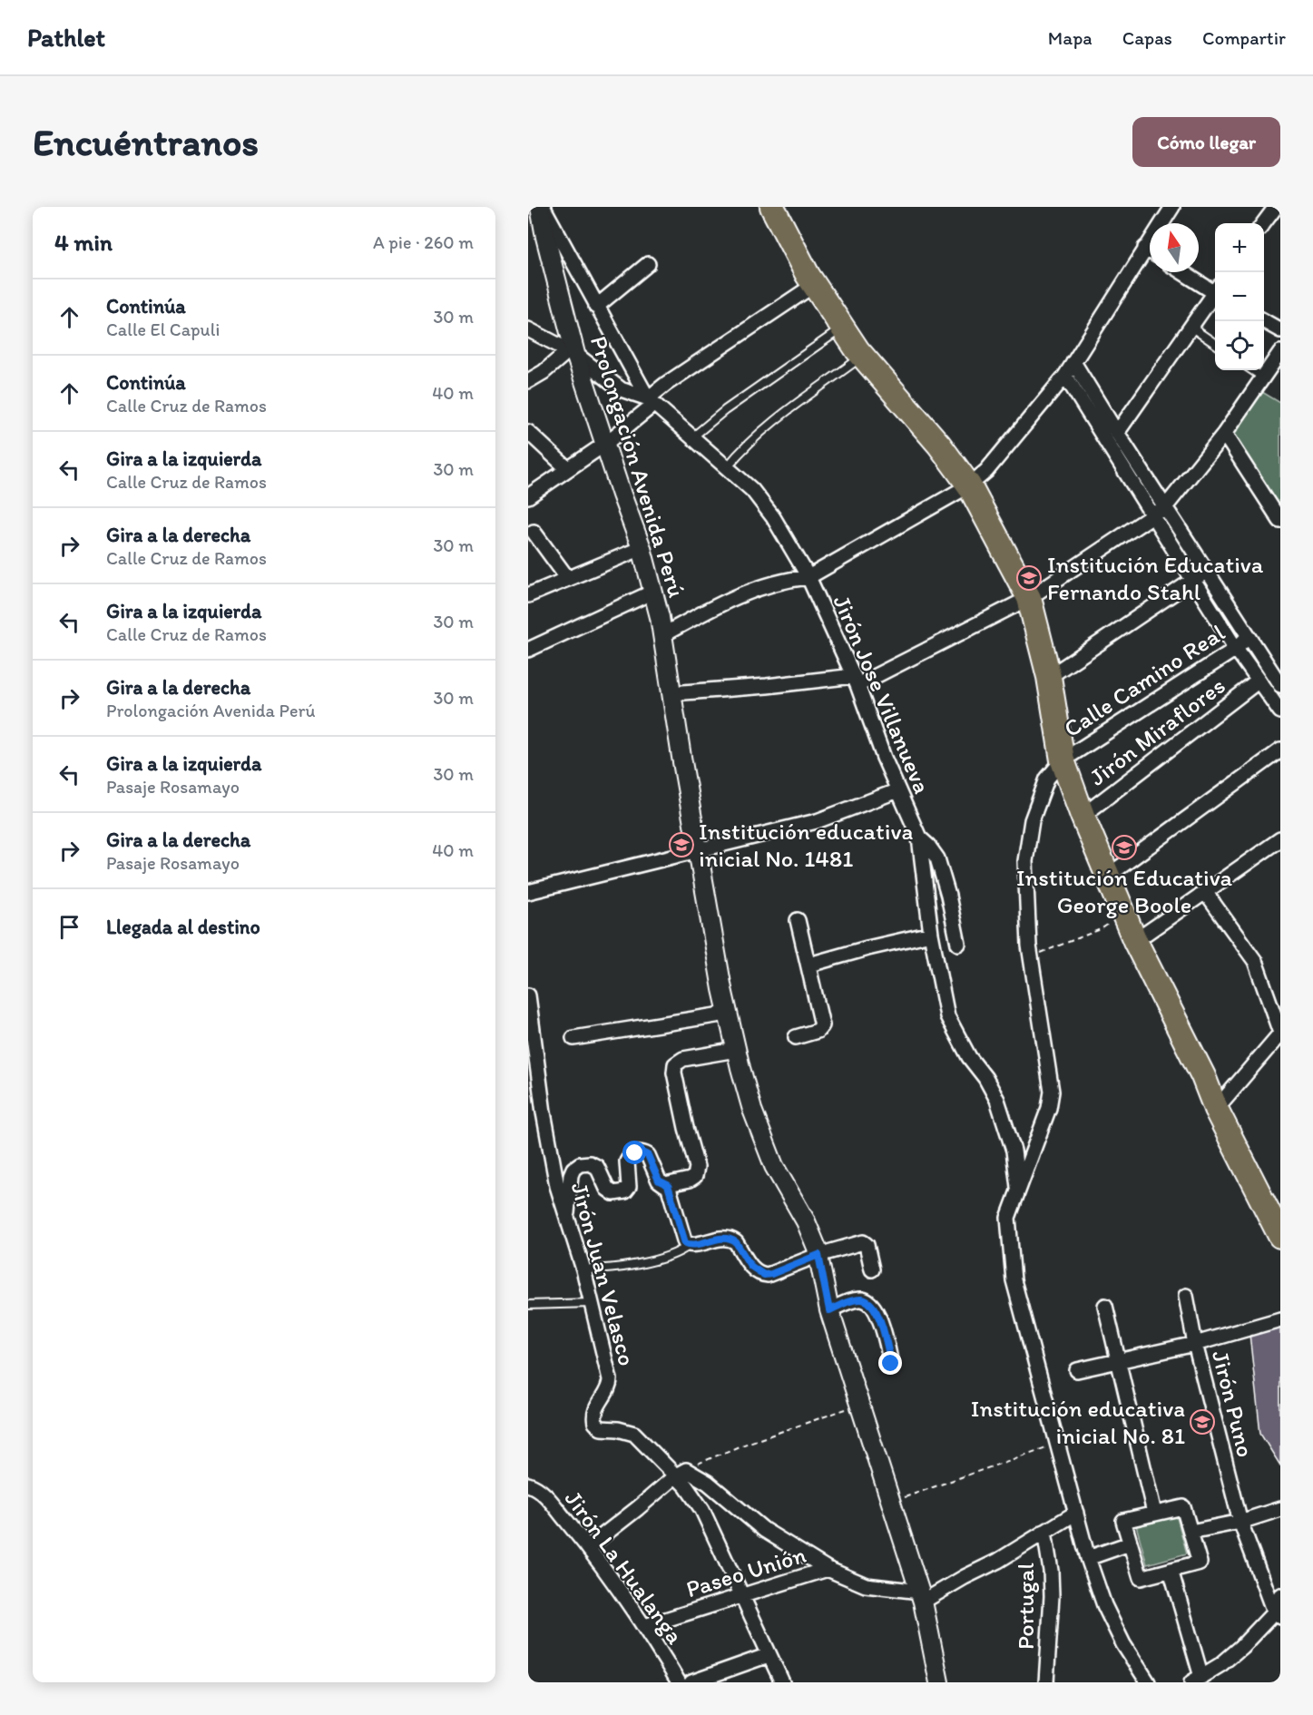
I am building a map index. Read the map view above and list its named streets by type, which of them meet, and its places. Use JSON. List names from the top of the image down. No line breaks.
{"streets":{"street":["Prolongación Avenida Perú","Calle Camino Real","Jirón Jose Villanueva","Jirón Miraflores","Jirón Juan Velasco","Jirón Puno","Jirón La Hualanga","Paseo Unión","Portugal"]},"crossings":[["Prolongación Avenida Perú","Jirón Jose Villanueva"],["Calle Camino Real","Jirón Jose Villanueva"],["Jirón Juan Velasco","Paseo Unión"],["Jirón La Hualanga","Paseo Unión"]],"places":{"school or university":["Institución Educativa Fernando Stahl","Institución educativa inicial No. 1481","Institución Educativa George Boole","Institución educativa inicial No. 81"]},"north":"top","page":{"header":"Pathlet","nav":["Mapa","Capas","Compartir"],"buttons":"Cómo llegar","title":"Encuéntranos","heading":["4 min","A pie · 260 m"],"map_buttons":["+","−"],"list":[["Continúa","Calle El Capuli","30 m"],["Continúa","Calle Cruz de Ramos","40 m"],["Gira a la izquierda","Calle Cruz de Ramos","30 m"],["Gira a la derecha","Calle Cruz de Ramos","30 m"],["Gira a la izquierda","Calle Cruz de Ramos","30 m"],["Gira a la derecha","Prolongación Avenida Perú","30 m"],["Gira a la izquierda","Pasaje Rosamayo","30 m"],["Gira a la derecha","Pasaje Rosamayo","40 m"],"Llegada al destino"]}}
